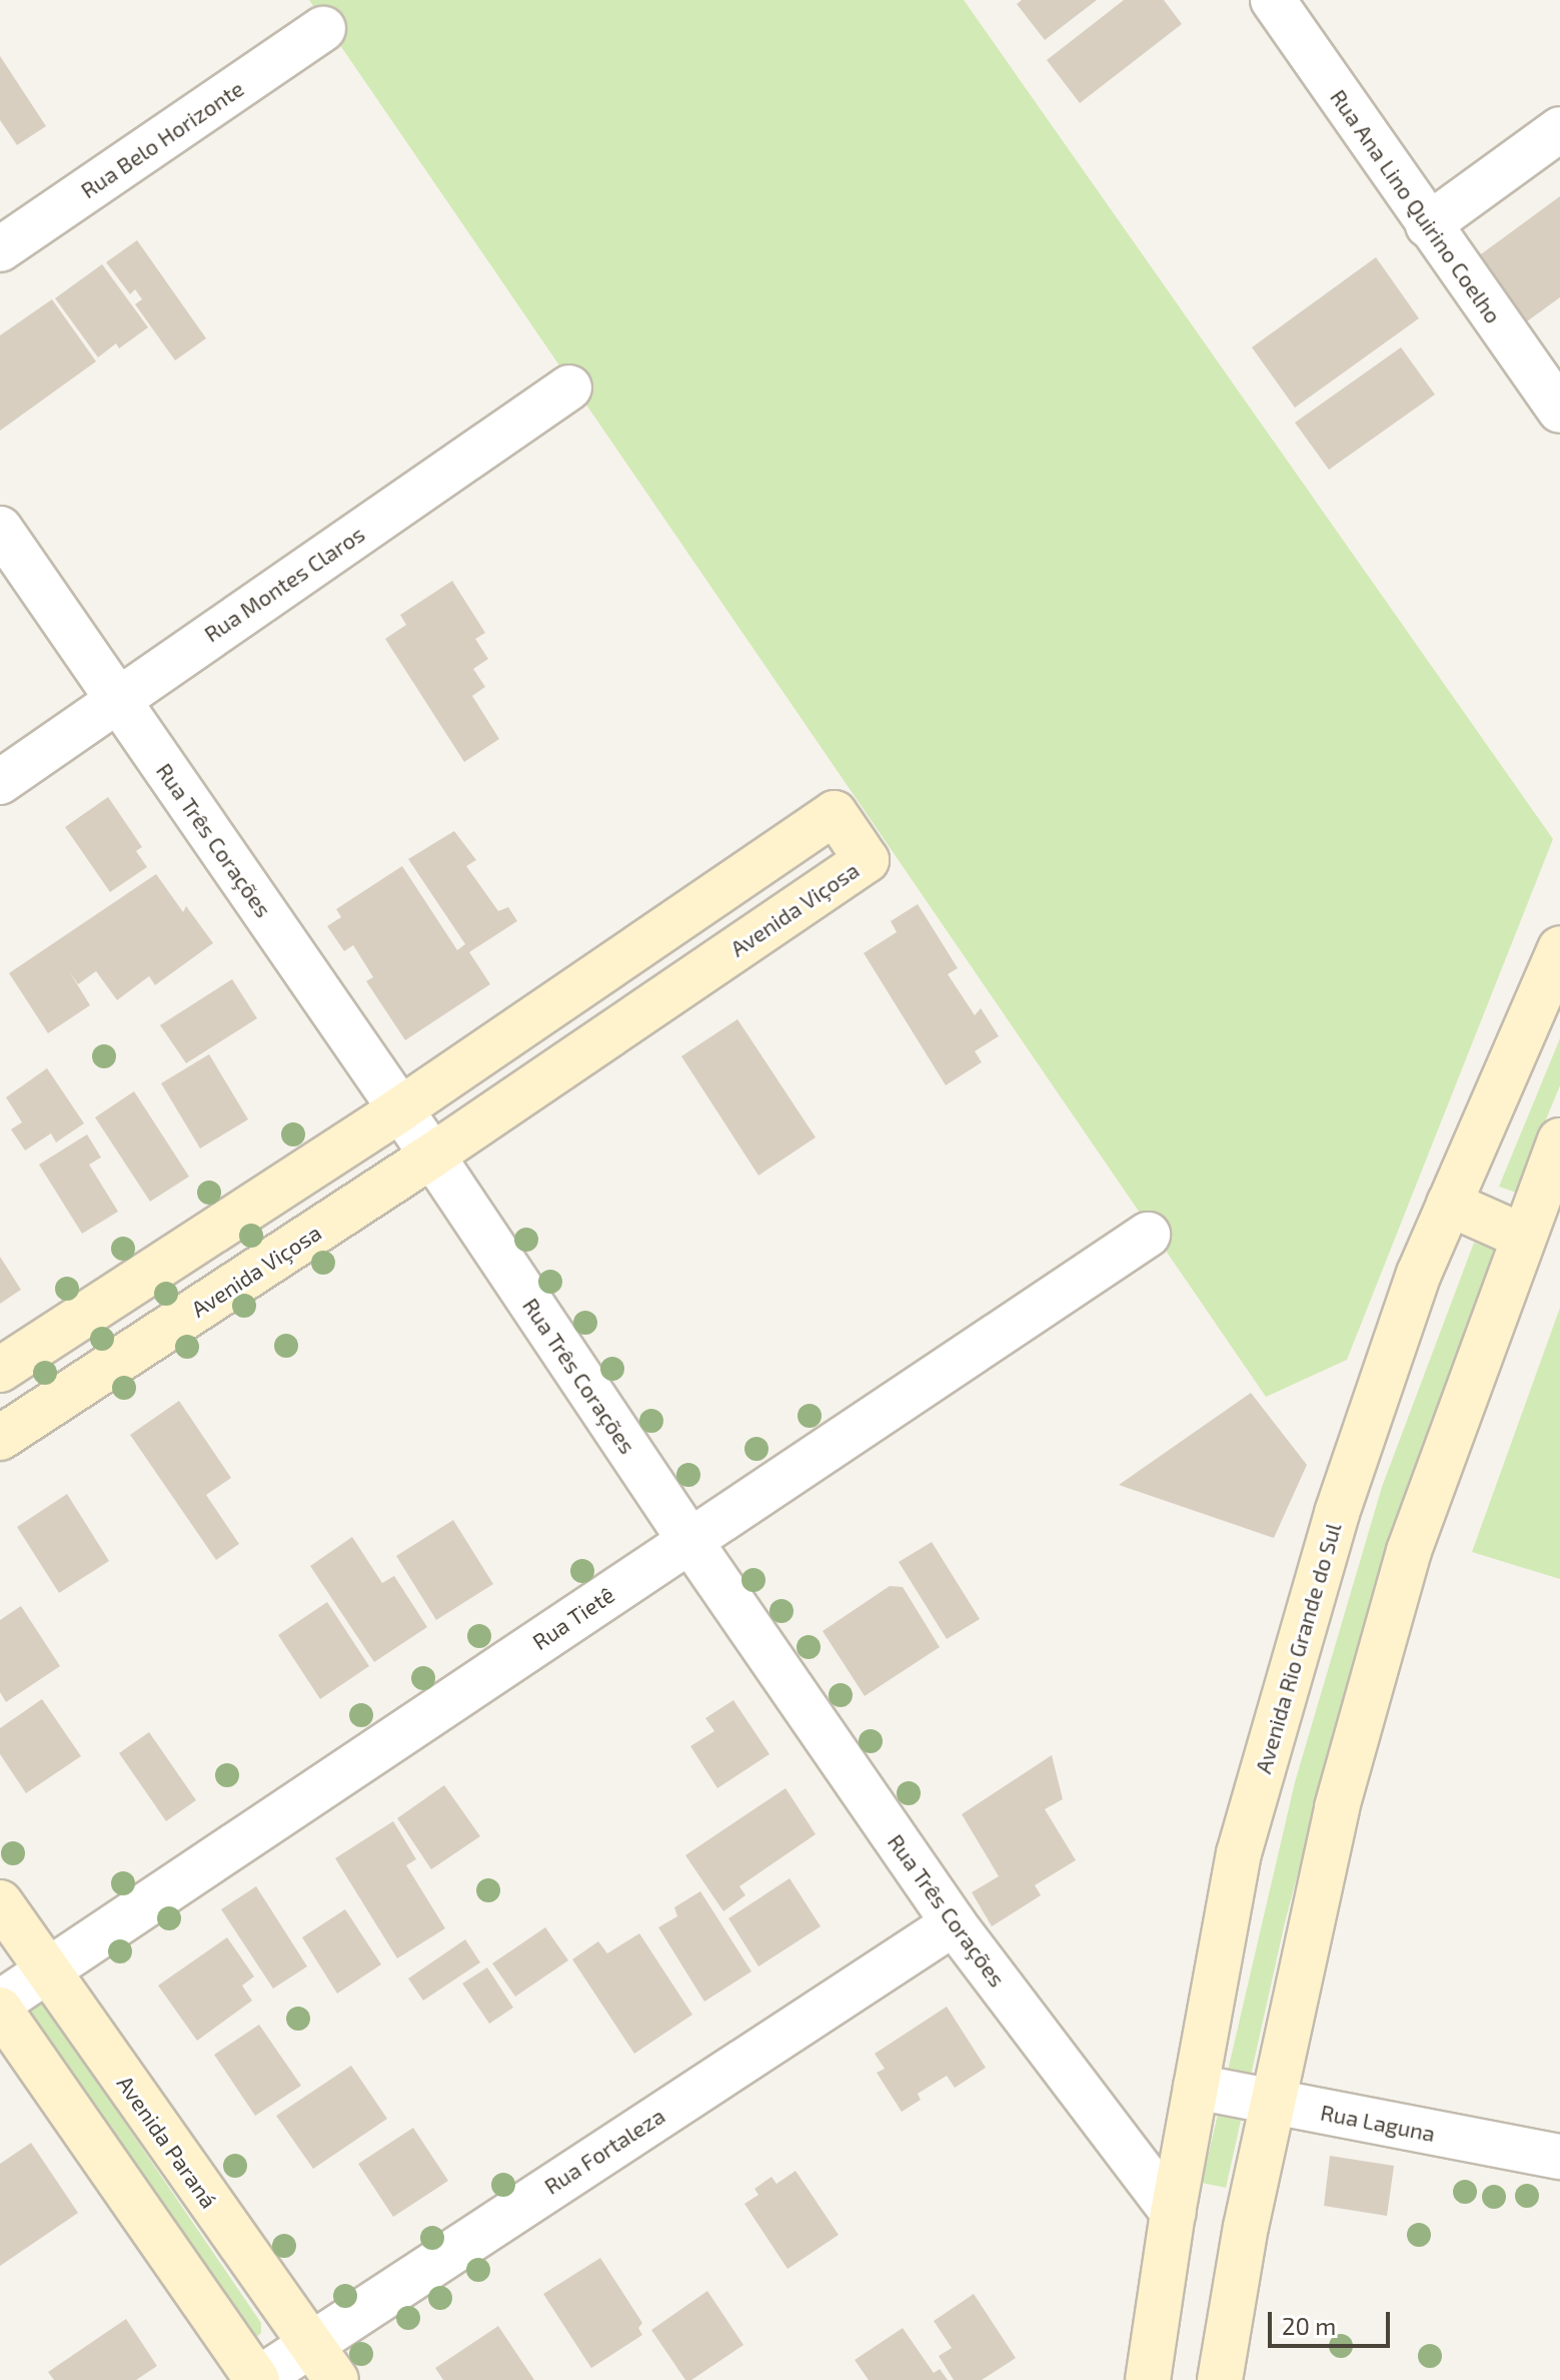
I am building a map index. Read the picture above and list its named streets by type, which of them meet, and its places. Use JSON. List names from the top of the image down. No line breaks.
{"streets":{"street":["Rua Belo Horizonte","Rua Ana Lino Quirino Coelho","Rua Montes Claros","Rua Três Corações","Avenida Viçosa","Rua Tietê","Avenida Rio Grande do Sul","Rua Laguna","Avenida Paraná","Rua Fortaleza"]},"crossings":[["Rua Montes Claros","Rua Três Corações"],["Rua Três Corações","Avenida Viçosa"],["Rua Três Corações","Rua Tietê"],["Rua Três Corações","Avenida Rio Grande do Sul"],["Rua Três Corações","Rua Fortaleza"],["Rua Tietê","Avenida Paraná"],["Avenida Rio Grande do Sul","Rua Laguna"],["Avenida Paraná","Rua Fortaleza"]],"scale_bar":"20 m"}
